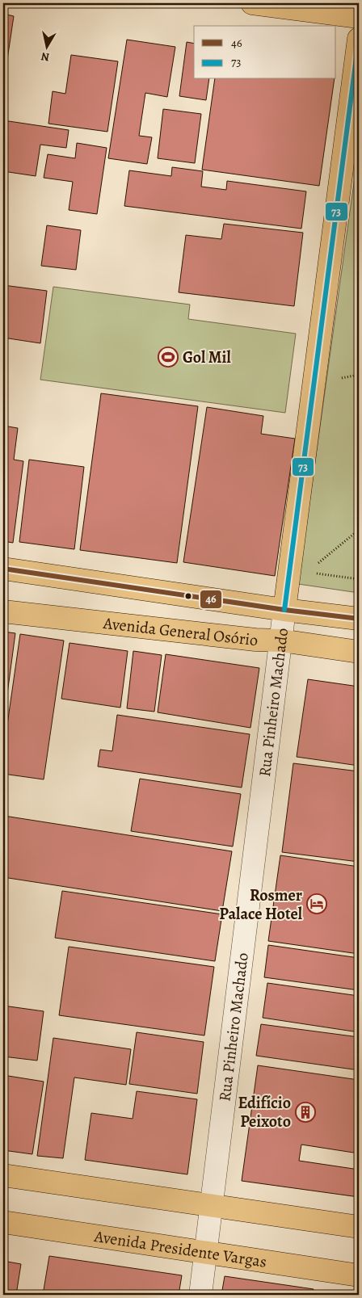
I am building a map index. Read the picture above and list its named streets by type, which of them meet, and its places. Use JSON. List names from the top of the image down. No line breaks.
{"streets":{"main road":["Avenida General Osório","Rua Pinheiro Machado","Avenida Presidente Vargas"]},"crossings":[["Avenida General Osório","Rua Pinheiro Machado"],["Rua Pinheiro Machado","Avenida Presidente Vargas"]],"places":{"sports":["Gol Mil"],"hotel":["Rosmer Palace Hotel"],"building":["Edifício Peixoto"]},"lines":["transit line 73","transit line 46"],"legend":["46","73"],"north":"bottom"}
